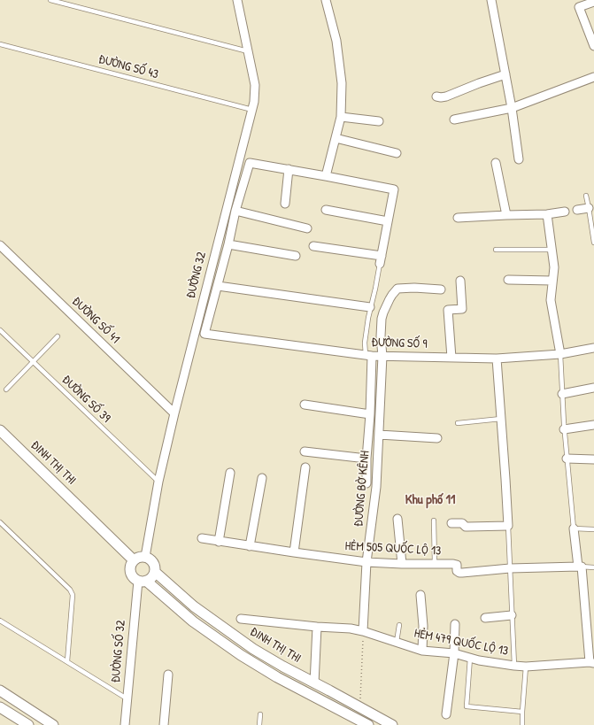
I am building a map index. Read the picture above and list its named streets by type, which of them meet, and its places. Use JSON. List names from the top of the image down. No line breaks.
{"streets":{"street":["ĐƯỜNG 32","ĐƯỜNG SỐ 41","ĐƯỜNG SỐ 9","ĐINH THỊ THI","ĐƯỜNG BỜ KÊNH","HẺM 505 QUỐC LỘ 13","HẺM 479 QUỐC LỘ 13","ĐƯỜNG SỐ 32"],"lane":["ĐƯỜNG SỐ 43","ĐƯỜNG SỐ 39"]},"crossings":[["ĐƯỜNG SỐ 43","ĐƯỜNG 32"],["ĐƯỜNG 32","ĐƯỜNG SỐ 41"],["ĐƯỜNG 32","ĐƯỜNG SỐ 39"],["ĐƯỜNG 32","ĐINH THỊ THI"],["ĐƯỜNG 32","ĐƯỜNG SỐ 32"],["ĐƯỜNG SỐ 9","ĐƯỜNG BỜ KÊNH"],["ĐINH THỊ THI","ĐƯỜNG SỐ 32"],["ĐƯỜNG BỜ KÊNH","HẺM 505 QUỐC LỘ 13"],["ĐƯỜNG BỜ KÊNH","HẺM 479 QUỐC LỘ 13"]],"districts":["Khu phố 11"]}
